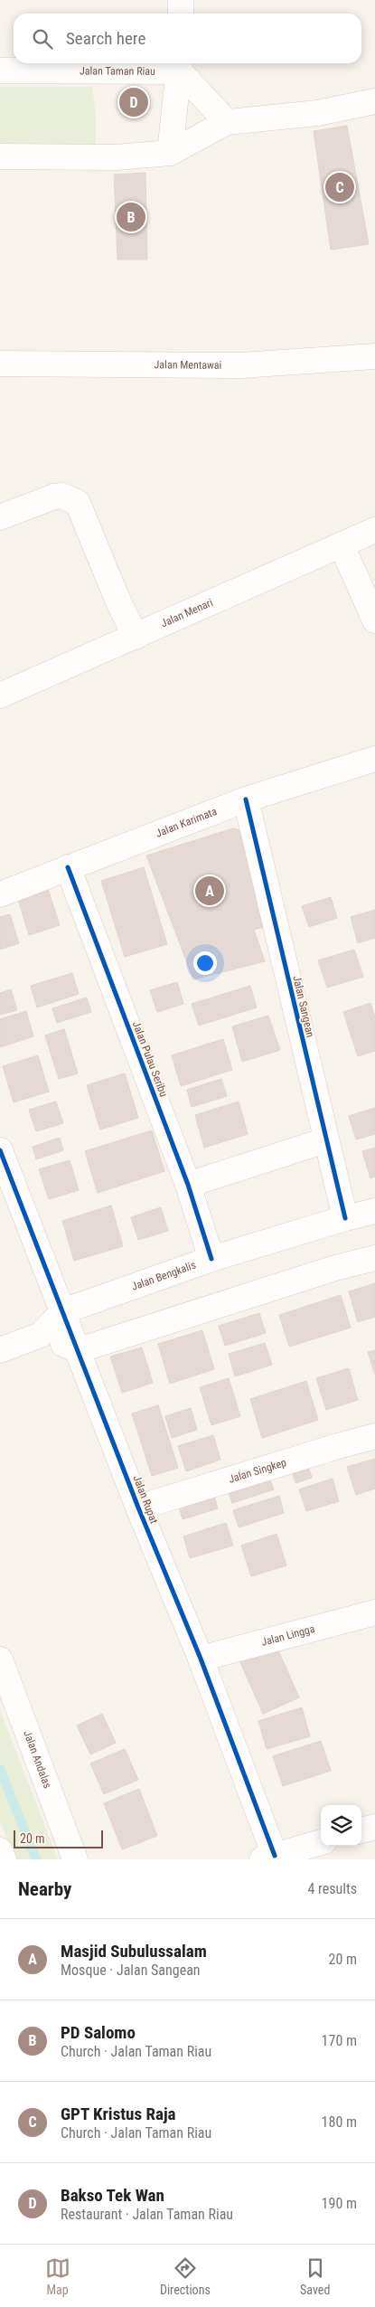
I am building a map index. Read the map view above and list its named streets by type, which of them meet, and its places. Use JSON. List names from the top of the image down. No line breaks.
{"streets":{"street":["Jalan Taman Riau","Jalan Mentawai","Jalan Menari","Jalan Karimata","Jalan Sangean","Jalan Pulau Seribu","Jalan Bengkalis","Jalan Singkep","Jalan Rupat","Jalan Lingga","Jalan Andalas"]},"crossings":[["Jalan Karimata","Jalan Sangean"],["Jalan Karimata","Jalan Pulau Seribu"],["Jalan Sangean","Jalan Bengkalis"],["Jalan Pulau Seribu","Jalan Bengkalis"],["Jalan Bengkalis","Jalan Rupat"],["Jalan Singkep","Jalan Rupat"],["Jalan Rupat","Jalan Lingga"]],"scale_bar":"20 m","page":{"search":"Search here","pins":["D","C","B","A"],"scale":"20 m","heading":["Nearby","4 results"],"list":[{"mark":"A","name":"Masjid Subulussalam","note":"Mosque · Jalan Sangean","value":"20 m"},{"mark":"B","name":"PD Salomo","note":"Church · Jalan Taman Riau","value":"170 m"},{"mark":"C","name":"GPT Kristus Raja","note":"Church · Jalan Taman Riau","value":"180 m"},{"mark":"D","name":"Bakso Tek Wan","note":"Restaurant · Jalan Taman Riau","value":"190 m"}],"nav":["Map","Directions","Saved"]}}
